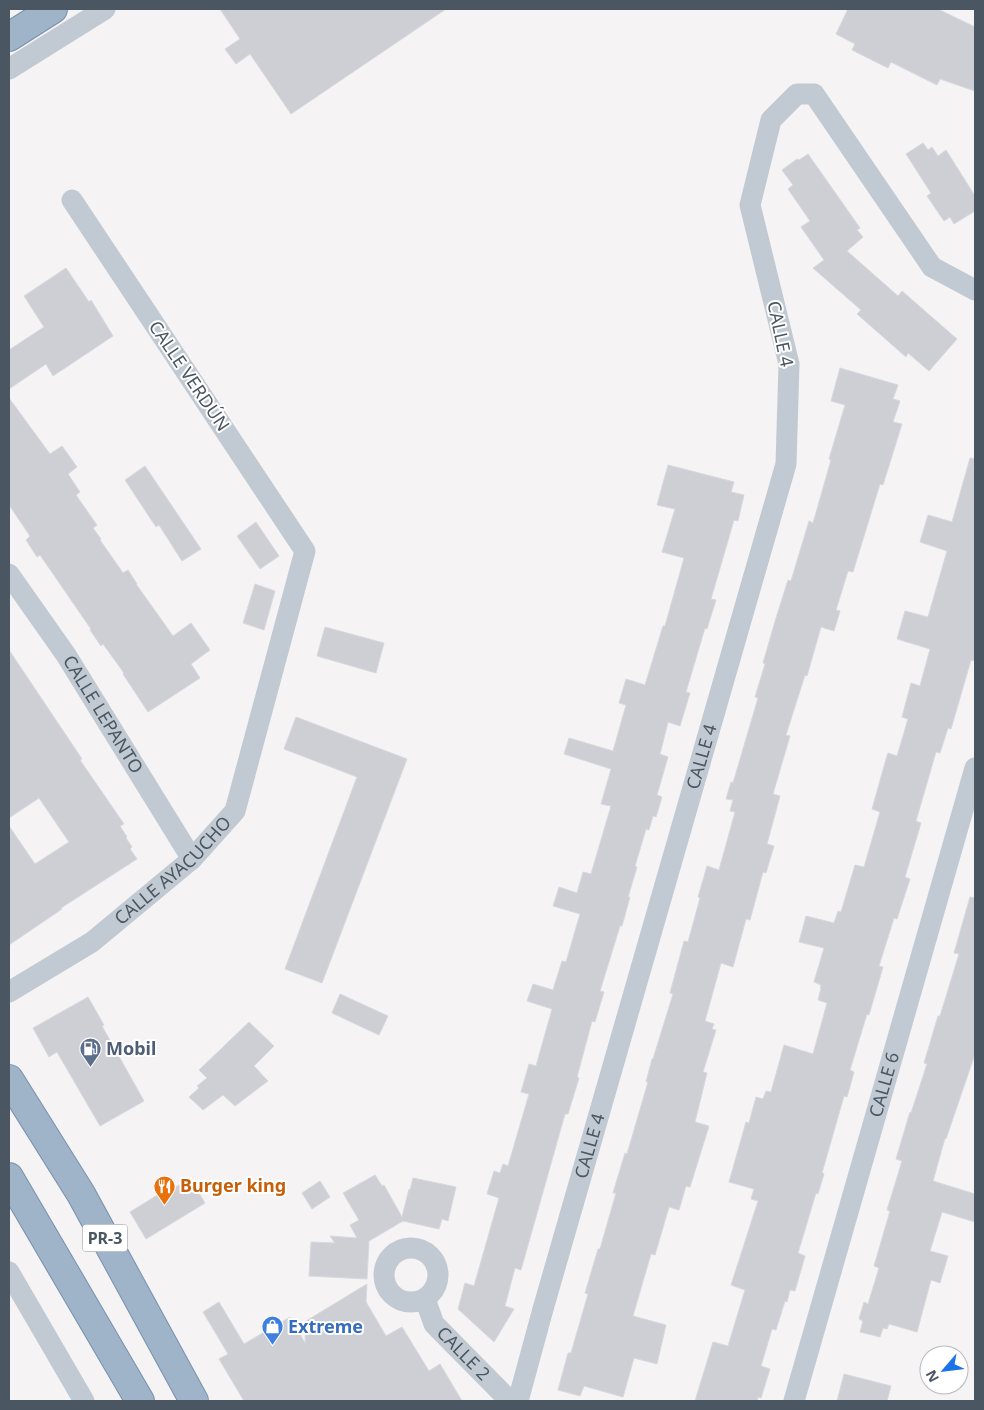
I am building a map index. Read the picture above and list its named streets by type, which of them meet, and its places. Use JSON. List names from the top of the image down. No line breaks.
{"streets":{"highway":["PR-3"],"street":["CALLE 4","CALLE VERDÚN","CALLE LEPANTO","CALLE AYACUCHO","CALLE 6","CALLE 2"]},"crossings":[["CALLE VERDÚN","CALLE AYACUCHO"],["CALLE LEPANTO","CALLE AYACUCHO"]],"places":{"fuel station":["Mobil"],"restaurant":["Burger king"],"shop":["Extreme"]},"north":"bottom left"}
